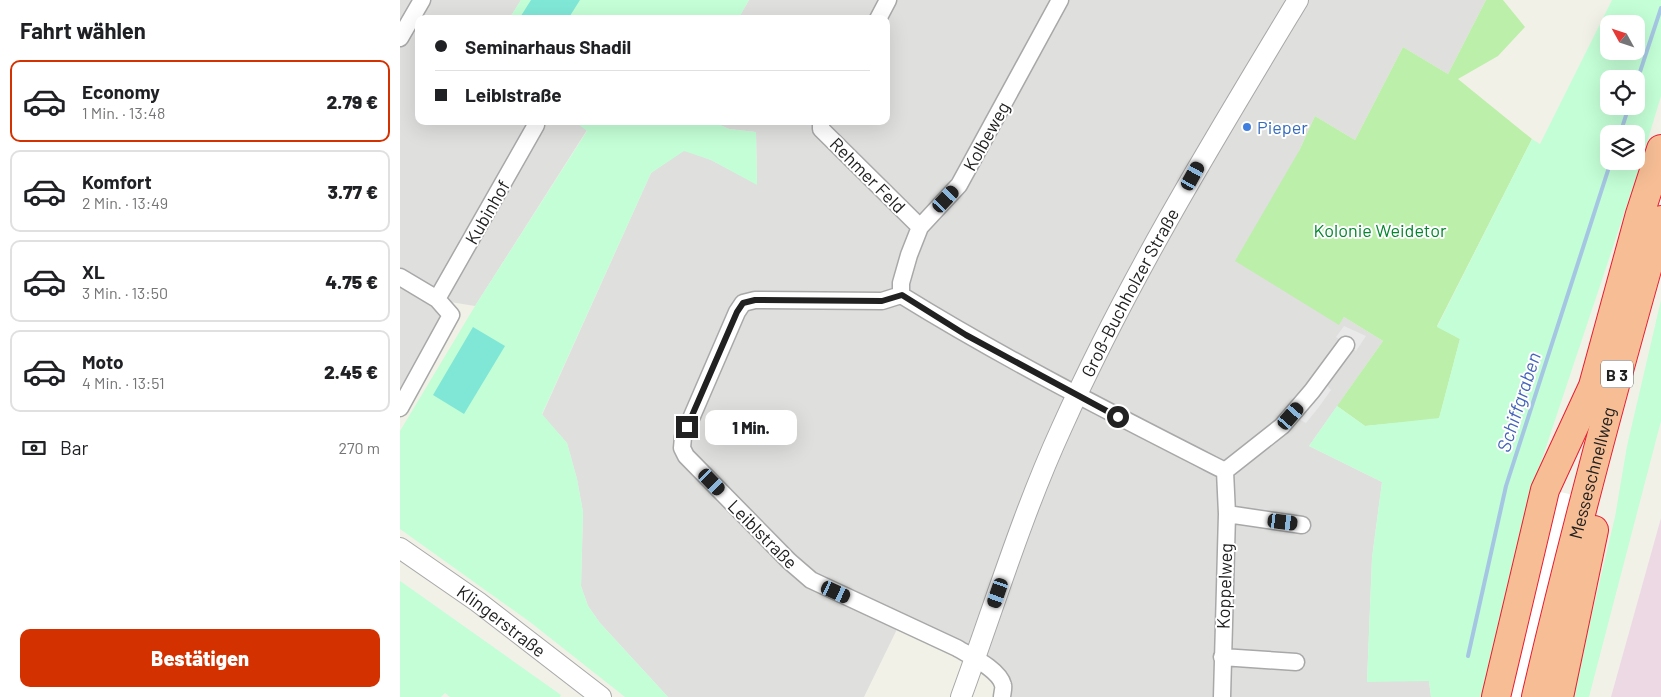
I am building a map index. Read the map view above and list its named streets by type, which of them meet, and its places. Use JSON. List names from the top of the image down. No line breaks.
{"streets":{"highway":["B 3","Messeschnellweg"],"street":["Kolbeweg","Rehmer Feld","Kubinhof","Groß-Buchholzer Straße","Leiblstraße","Koppelweg","Klingerstraße"]},"crossings":[["Kolbeweg","Rehmer Feld"],["Kolbeweg","Leiblstraße"],["Groß-Buchholzer Straße","Leiblstraße"]],"water":["Schiffgraben"],"parks":["Kolonie Weidetor"],"places":["Pieper"],"north":"top left","page":{"heading":"Fahrt wählen","banner":["Seminarhaus Shadil","Leiblstraße"],"list":[{"name":"Economy","note":"1 Min. · 13:48","value":"2.79 €"},{"name":"Komfort","note":"2 Min. · 13:49","value":"3.77 €"},{"name":"XL","note":"3 Min. · 13:50","value":"4.75 €"},{"name":"Moto","note":"4 Min. · 13:51","value":"2.45 €"}],"bubble":"1 Min.","pay":["Bar","270 m"],"buttons":"Bestätigen"}}
